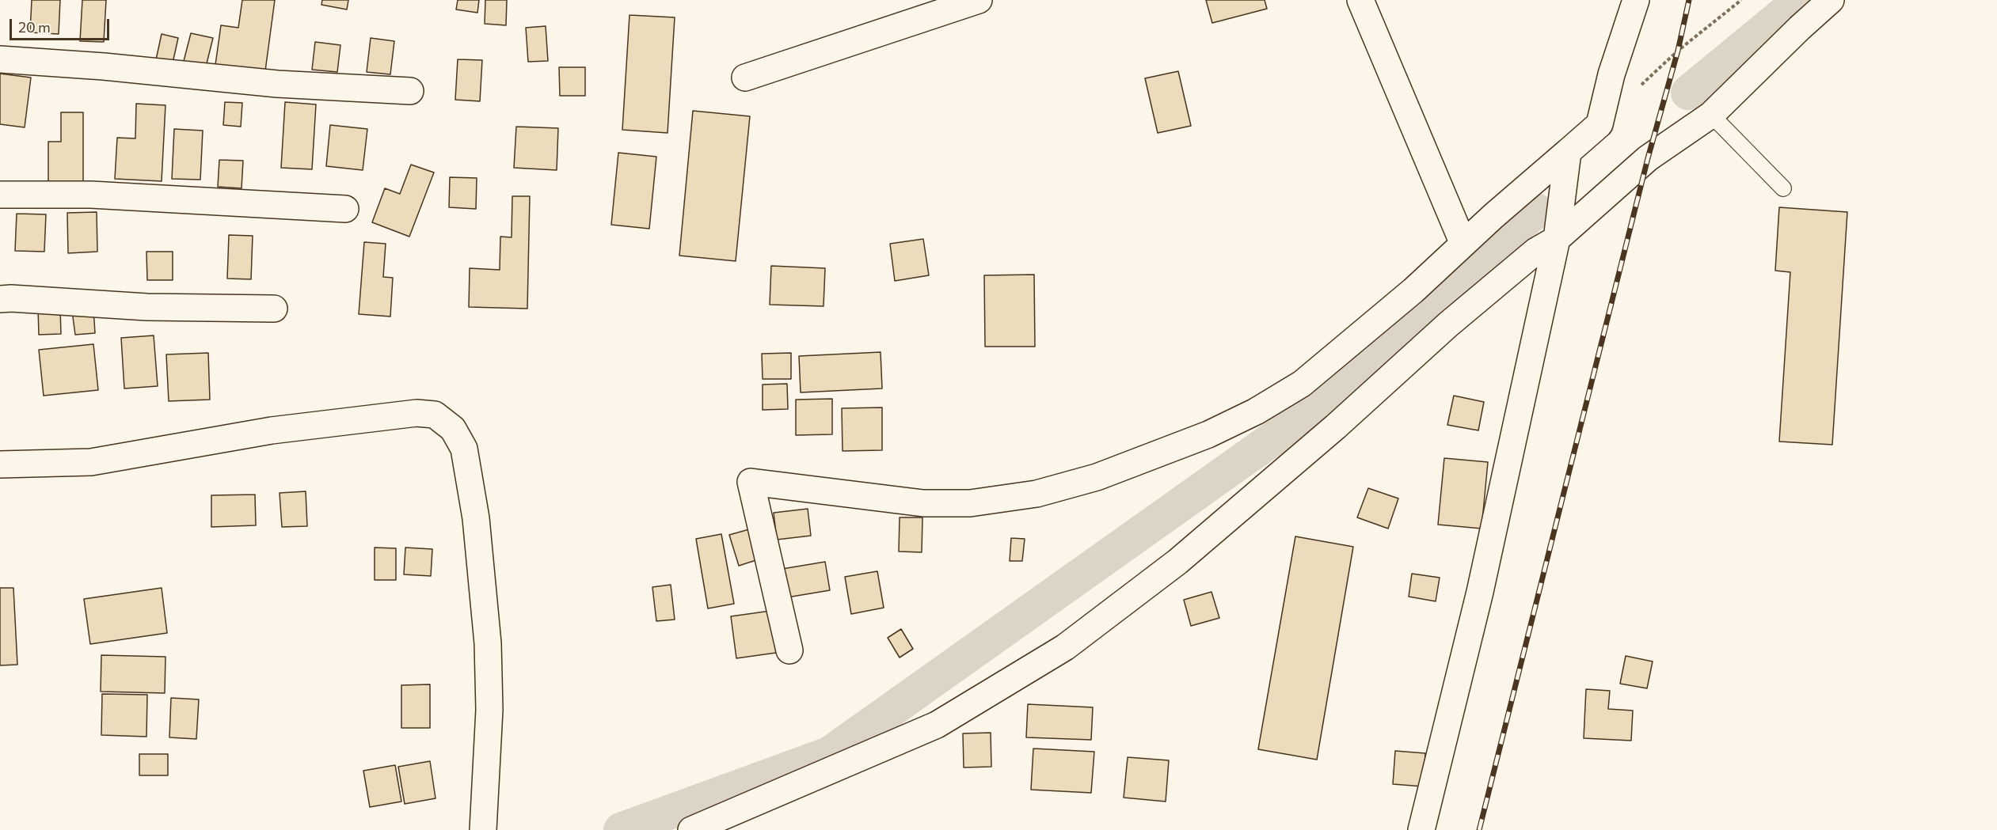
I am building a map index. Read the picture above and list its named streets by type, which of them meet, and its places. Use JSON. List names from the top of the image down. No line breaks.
{"scale_bar":"20 m"}
